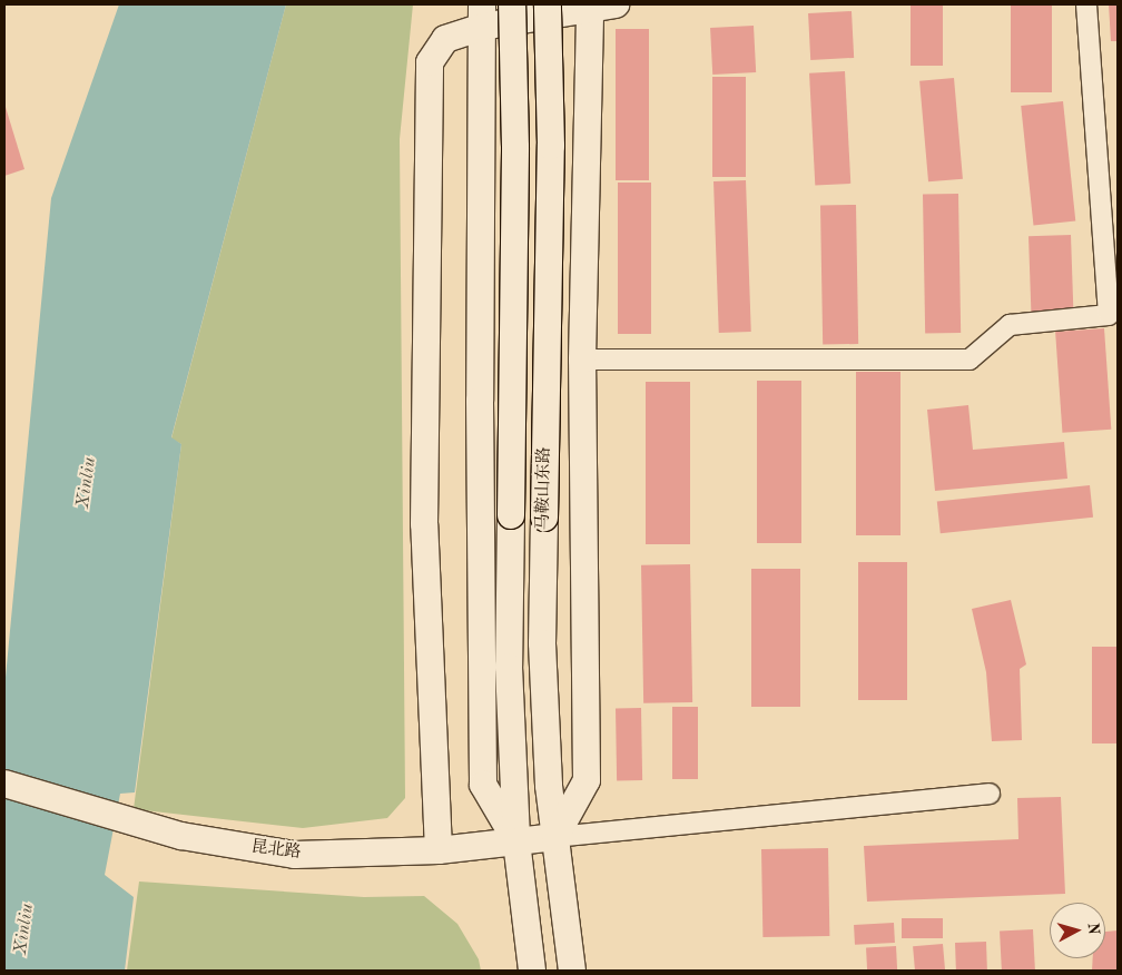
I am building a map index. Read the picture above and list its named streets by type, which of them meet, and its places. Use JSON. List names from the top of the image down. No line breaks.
{"streets":{"main road":["马鞍山东路","昆北路"]},"crossings":[["马鞍山东路","昆北路"]],"water":["Xinliu"],"north":"right"}
